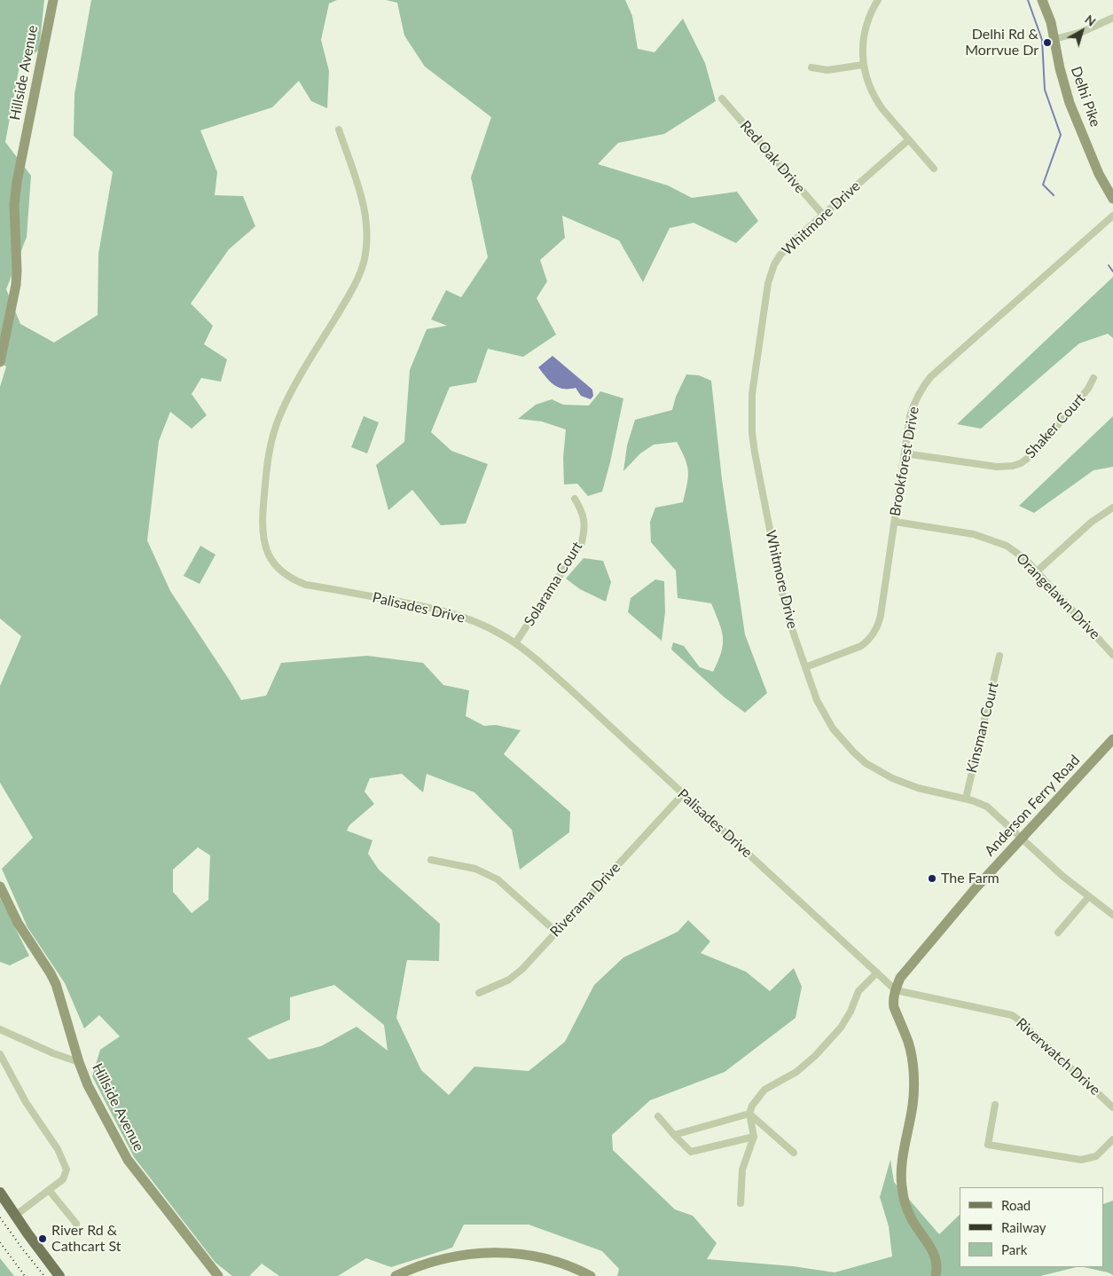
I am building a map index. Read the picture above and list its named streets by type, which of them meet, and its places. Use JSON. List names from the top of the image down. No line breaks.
{"streets":{"street":["Hillside Avenue","Delhi Pike","Red Oak Drive","Whitmore Drive","Shaker Court","Brookforest Drive","Solarama Court","Orangelawn Drive","Palisades Drive","Kinsman Court","Anderson Ferry Road","Riverama Drive","Riverwatch Drive"]},"crossings":[["Red Oak Drive","Whitmore Drive"],["Whitmore Drive","Brookforest Drive"],["Whitmore Drive","Kinsman Court"],["Whitmore Drive","Anderson Ferry Road"],["Shaker Court","Brookforest Drive"],["Brookforest Drive","Orangelawn Drive"],["Solarama Court","Palisades Drive"],["Palisades Drive","Anderson Ferry Road"],["Palisades Drive","Riverama Drive"],["Palisades Drive","Riverwatch Drive"],["Anderson Ferry Road","Riverwatch Drive"]],"places":["Delhi Rd & Morrvue Dr","The Farm","River Rd & Cathcart St"],"legend":["Road","Railway","Park"],"north":"top right"}
